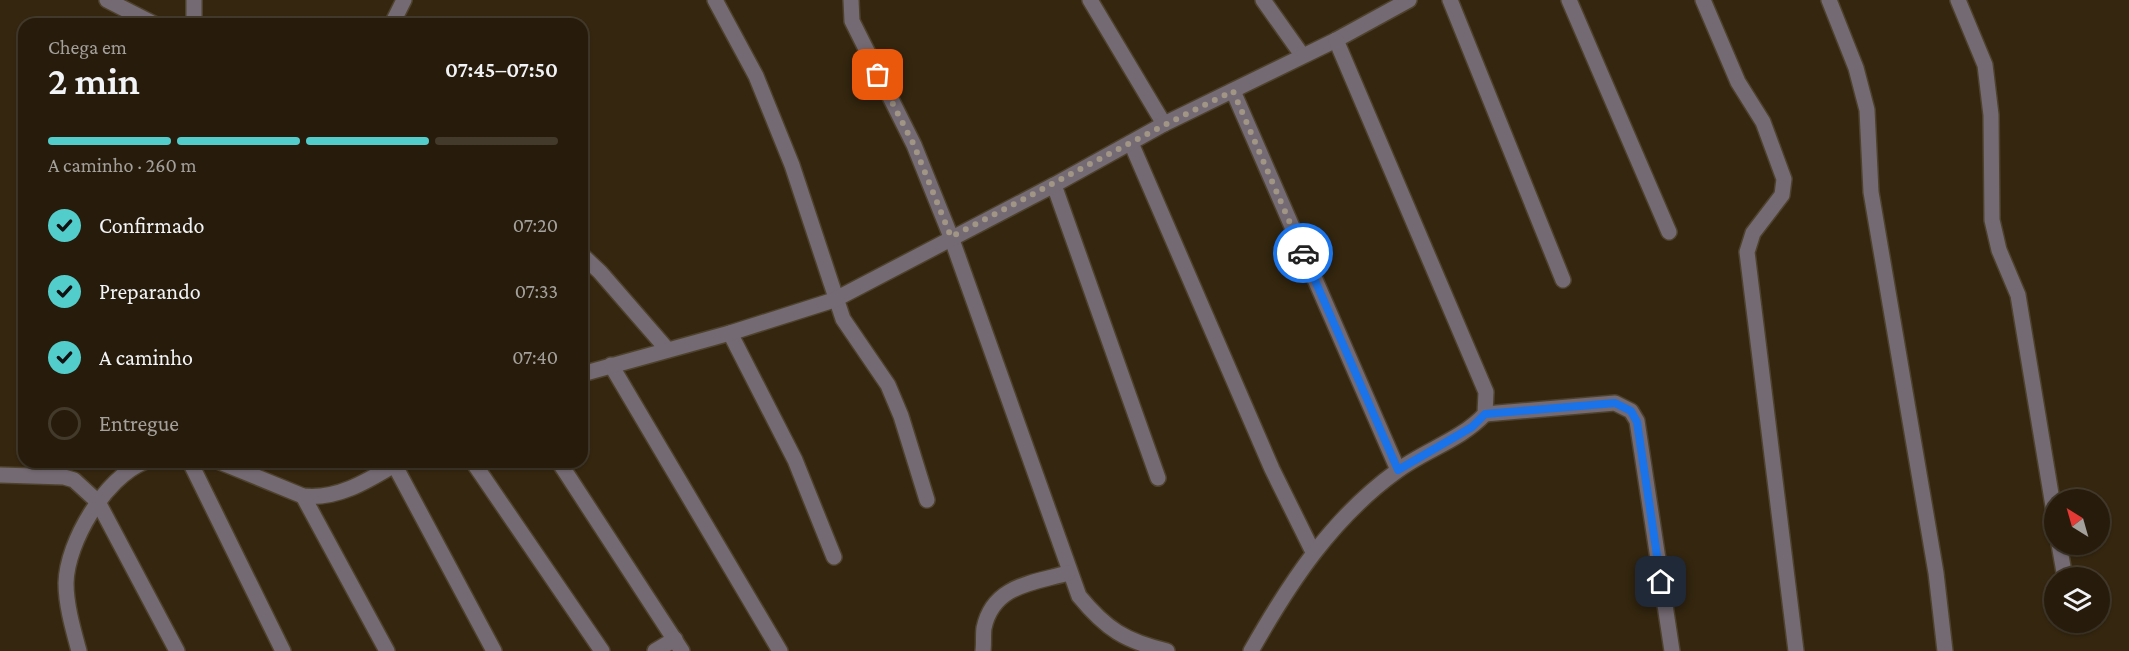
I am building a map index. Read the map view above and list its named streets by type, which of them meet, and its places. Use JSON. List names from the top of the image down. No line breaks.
{"north":"top left","page":{"heading":["2 min","Chega em","07:45–07:50"],"bar":"A caminho · 260 m","list":[["Confirmado","07:20"],["Preparando","07:33"],["A caminho","07:40"],"Entregue"]}}
